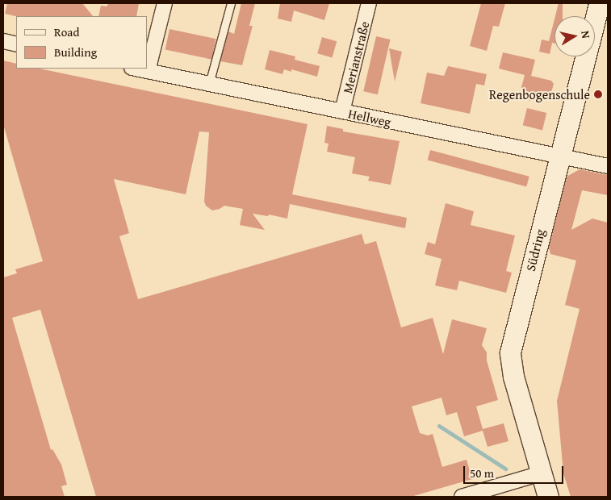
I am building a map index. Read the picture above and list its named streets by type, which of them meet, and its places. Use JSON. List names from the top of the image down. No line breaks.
{"streets":{"main road":["Südring"],"street":["Merianstraße","Hellweg"]},"crossings":[["Merianstraße","Hellweg"],["Hellweg","Südring"]],"places":["Regenbogenschule"],"legend":["Road","Building"],"scale_bar":"50 m","north":"right"}
